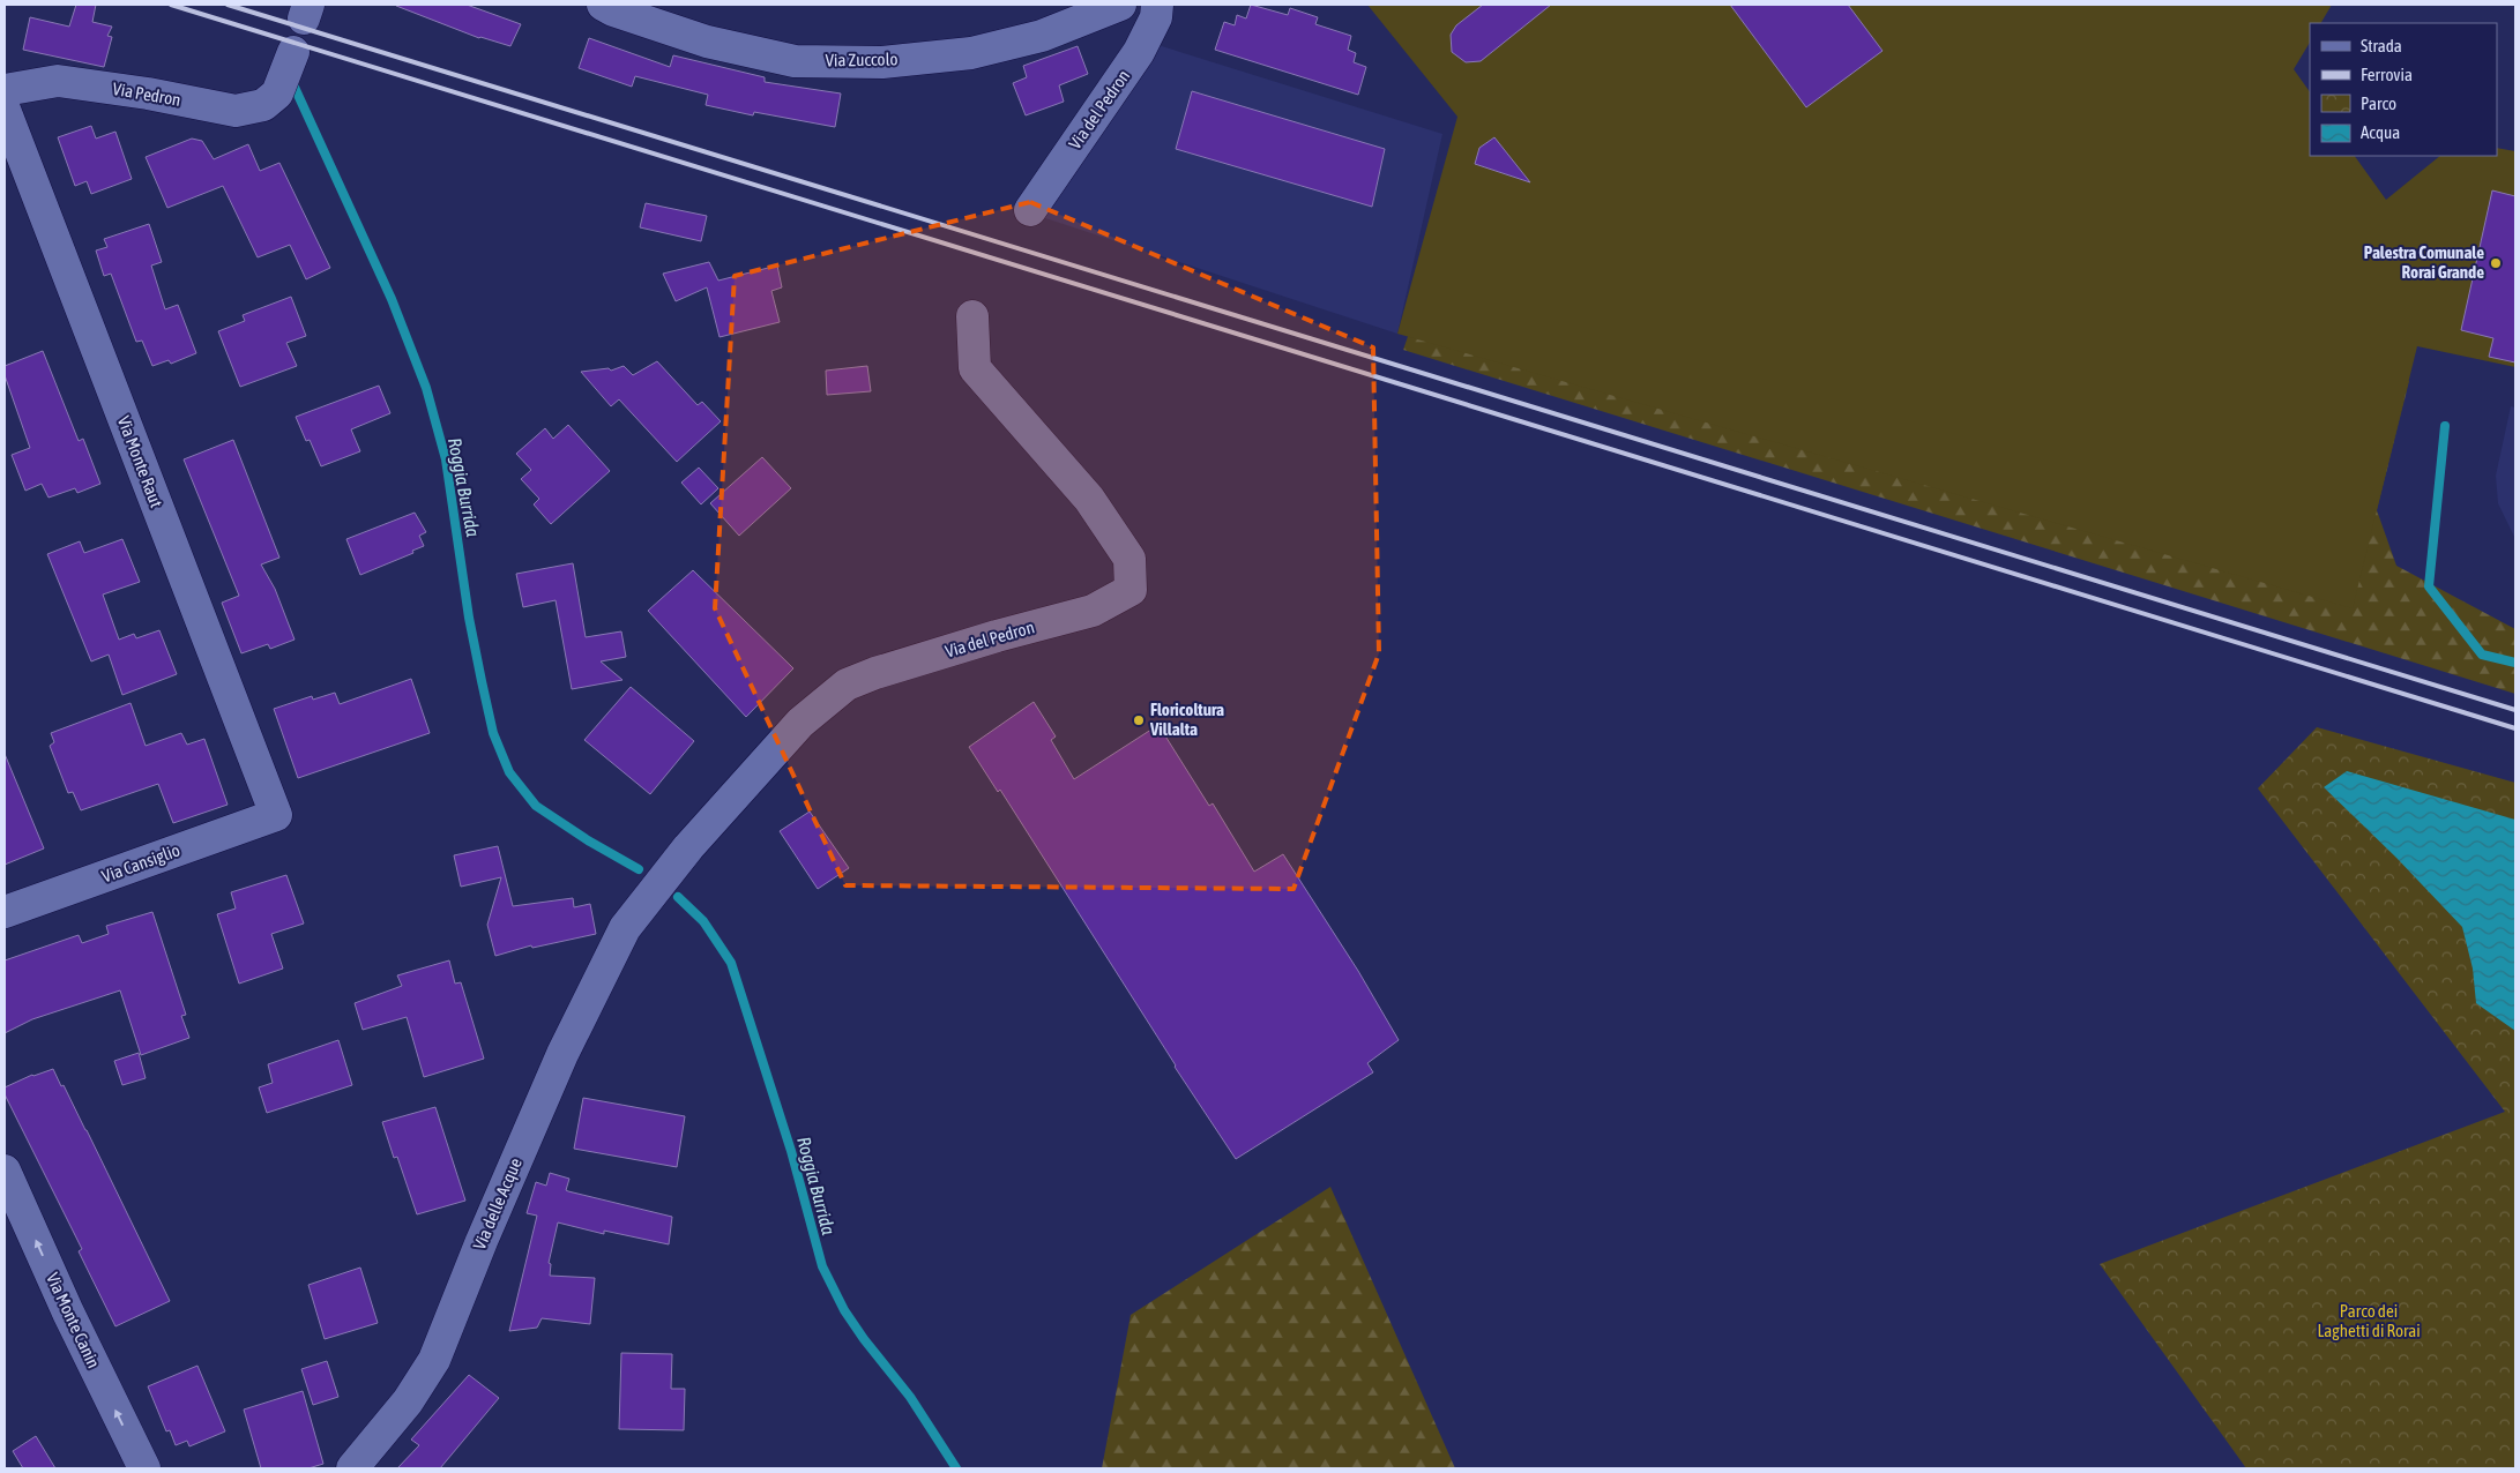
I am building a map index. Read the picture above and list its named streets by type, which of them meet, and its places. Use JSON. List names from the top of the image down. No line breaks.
{"streets":{"street":["Via Zuccolo","Via Pedron","Via del Pedron","Via Monte Raut","Via Cansiglio","Via delle Acque","Via Monte Canin"]},"crossings":[["Via del Pedron","Via delle Acque"],["Via Monte Raut","Via Cansiglio"]],"one_way":["Via Monte Canin"],"water":["Roggia Burrida"],"parks":["Parco dei Laghetti di Rorai"],"places":["Palestra Comunale Rorai Grande","Floricoltura Villalta"],"legend":["Strada","Ferrovia","Parco","Acqua"]}
